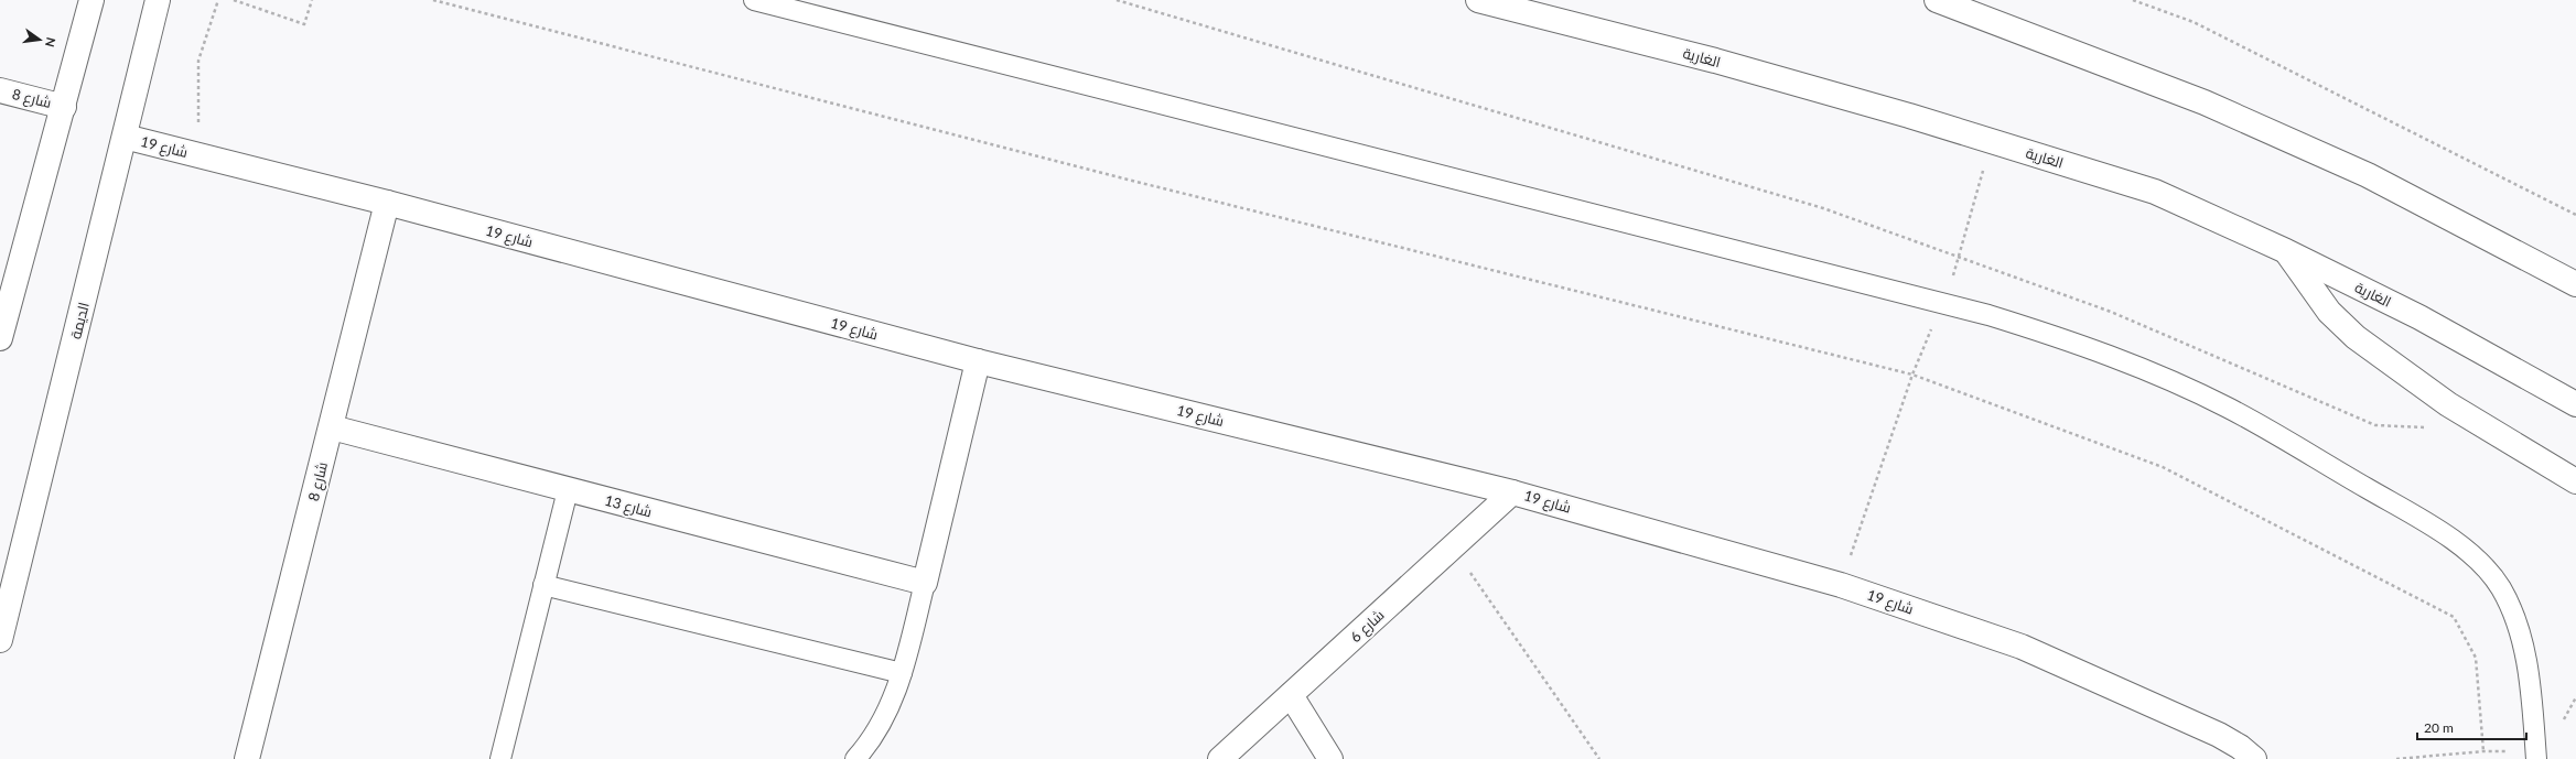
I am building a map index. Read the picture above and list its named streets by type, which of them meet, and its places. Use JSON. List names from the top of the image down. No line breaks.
{"streets":{"street":["الغارية","شارع 8","شارع 19","الديمة","شارع 13","شارع 6"]},"crossings":[["شارع 8","شارع 19"],["شارع 8","شارع 13"],["شارع 19","الديمة"],["شارع 19","شارع 6"]],"scale_bar":"20 m","north":"right"}
